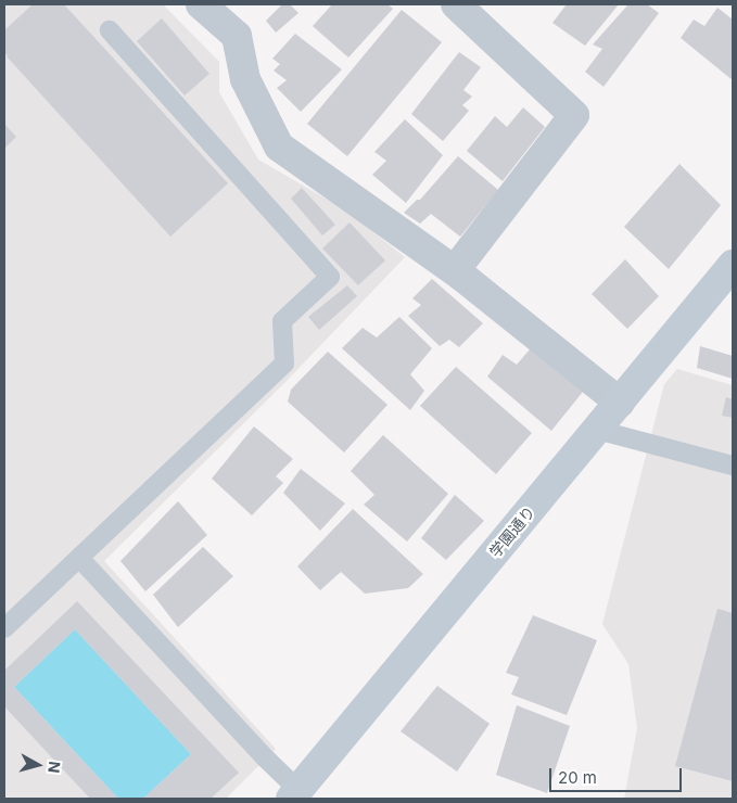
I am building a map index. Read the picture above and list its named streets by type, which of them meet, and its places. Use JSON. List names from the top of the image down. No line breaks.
{"streets":{"street":["学園通り"]},"scale_bar":"20 m","north":"right"}
